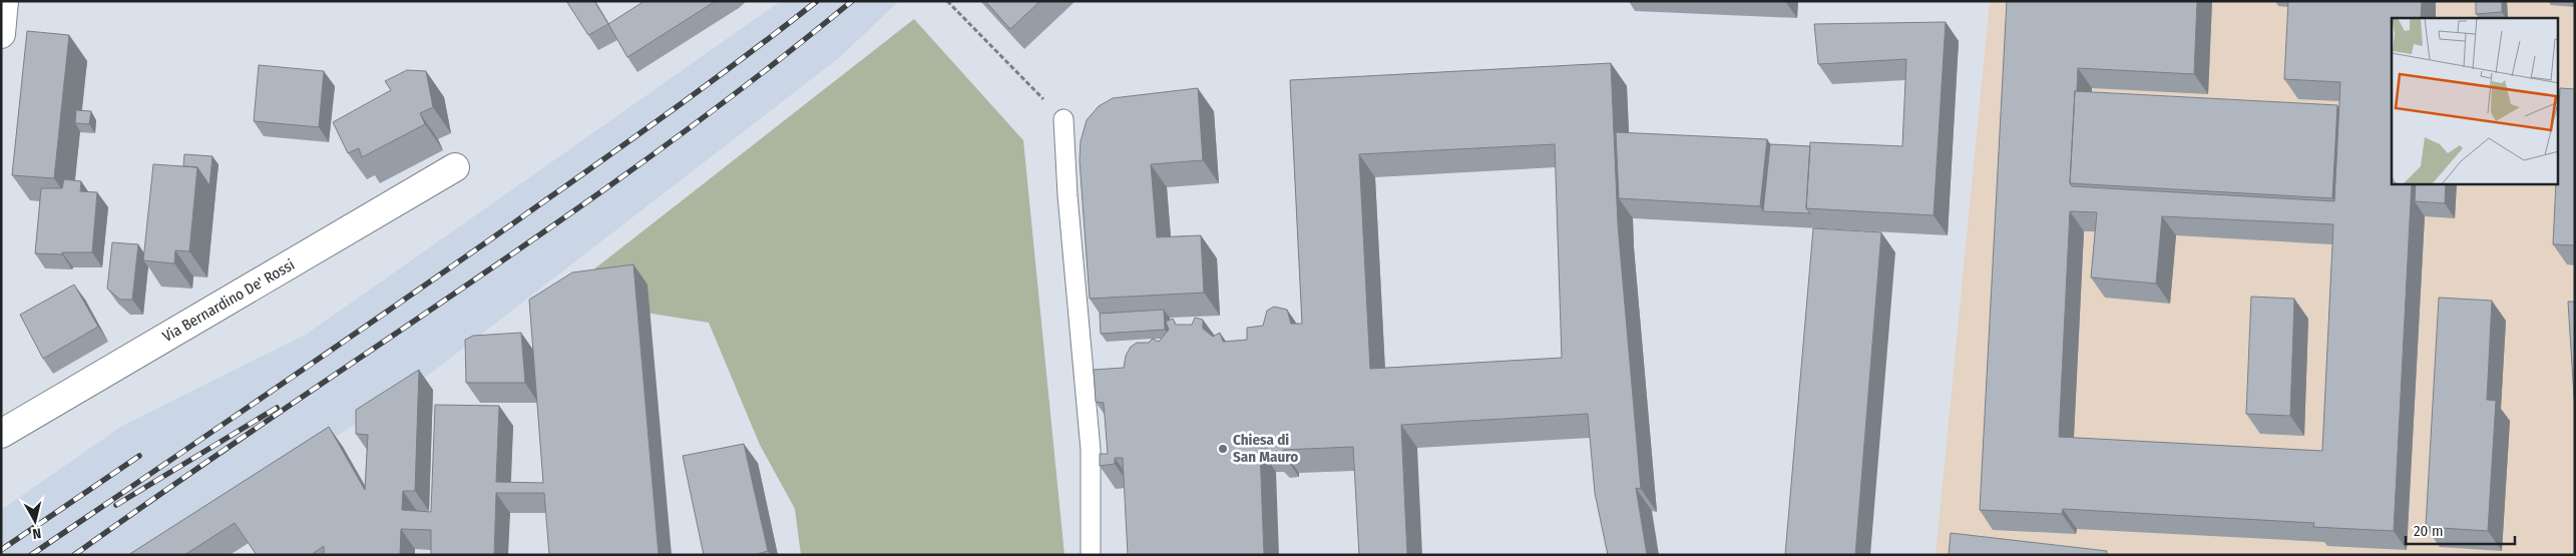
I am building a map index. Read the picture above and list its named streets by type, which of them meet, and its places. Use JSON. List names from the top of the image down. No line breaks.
{"streets":{"street":["Via Bernardino De' Rossi"]},"places":["Chiesa di San Mauro"],"scale_bar":"20 m","north":"bottom"}
